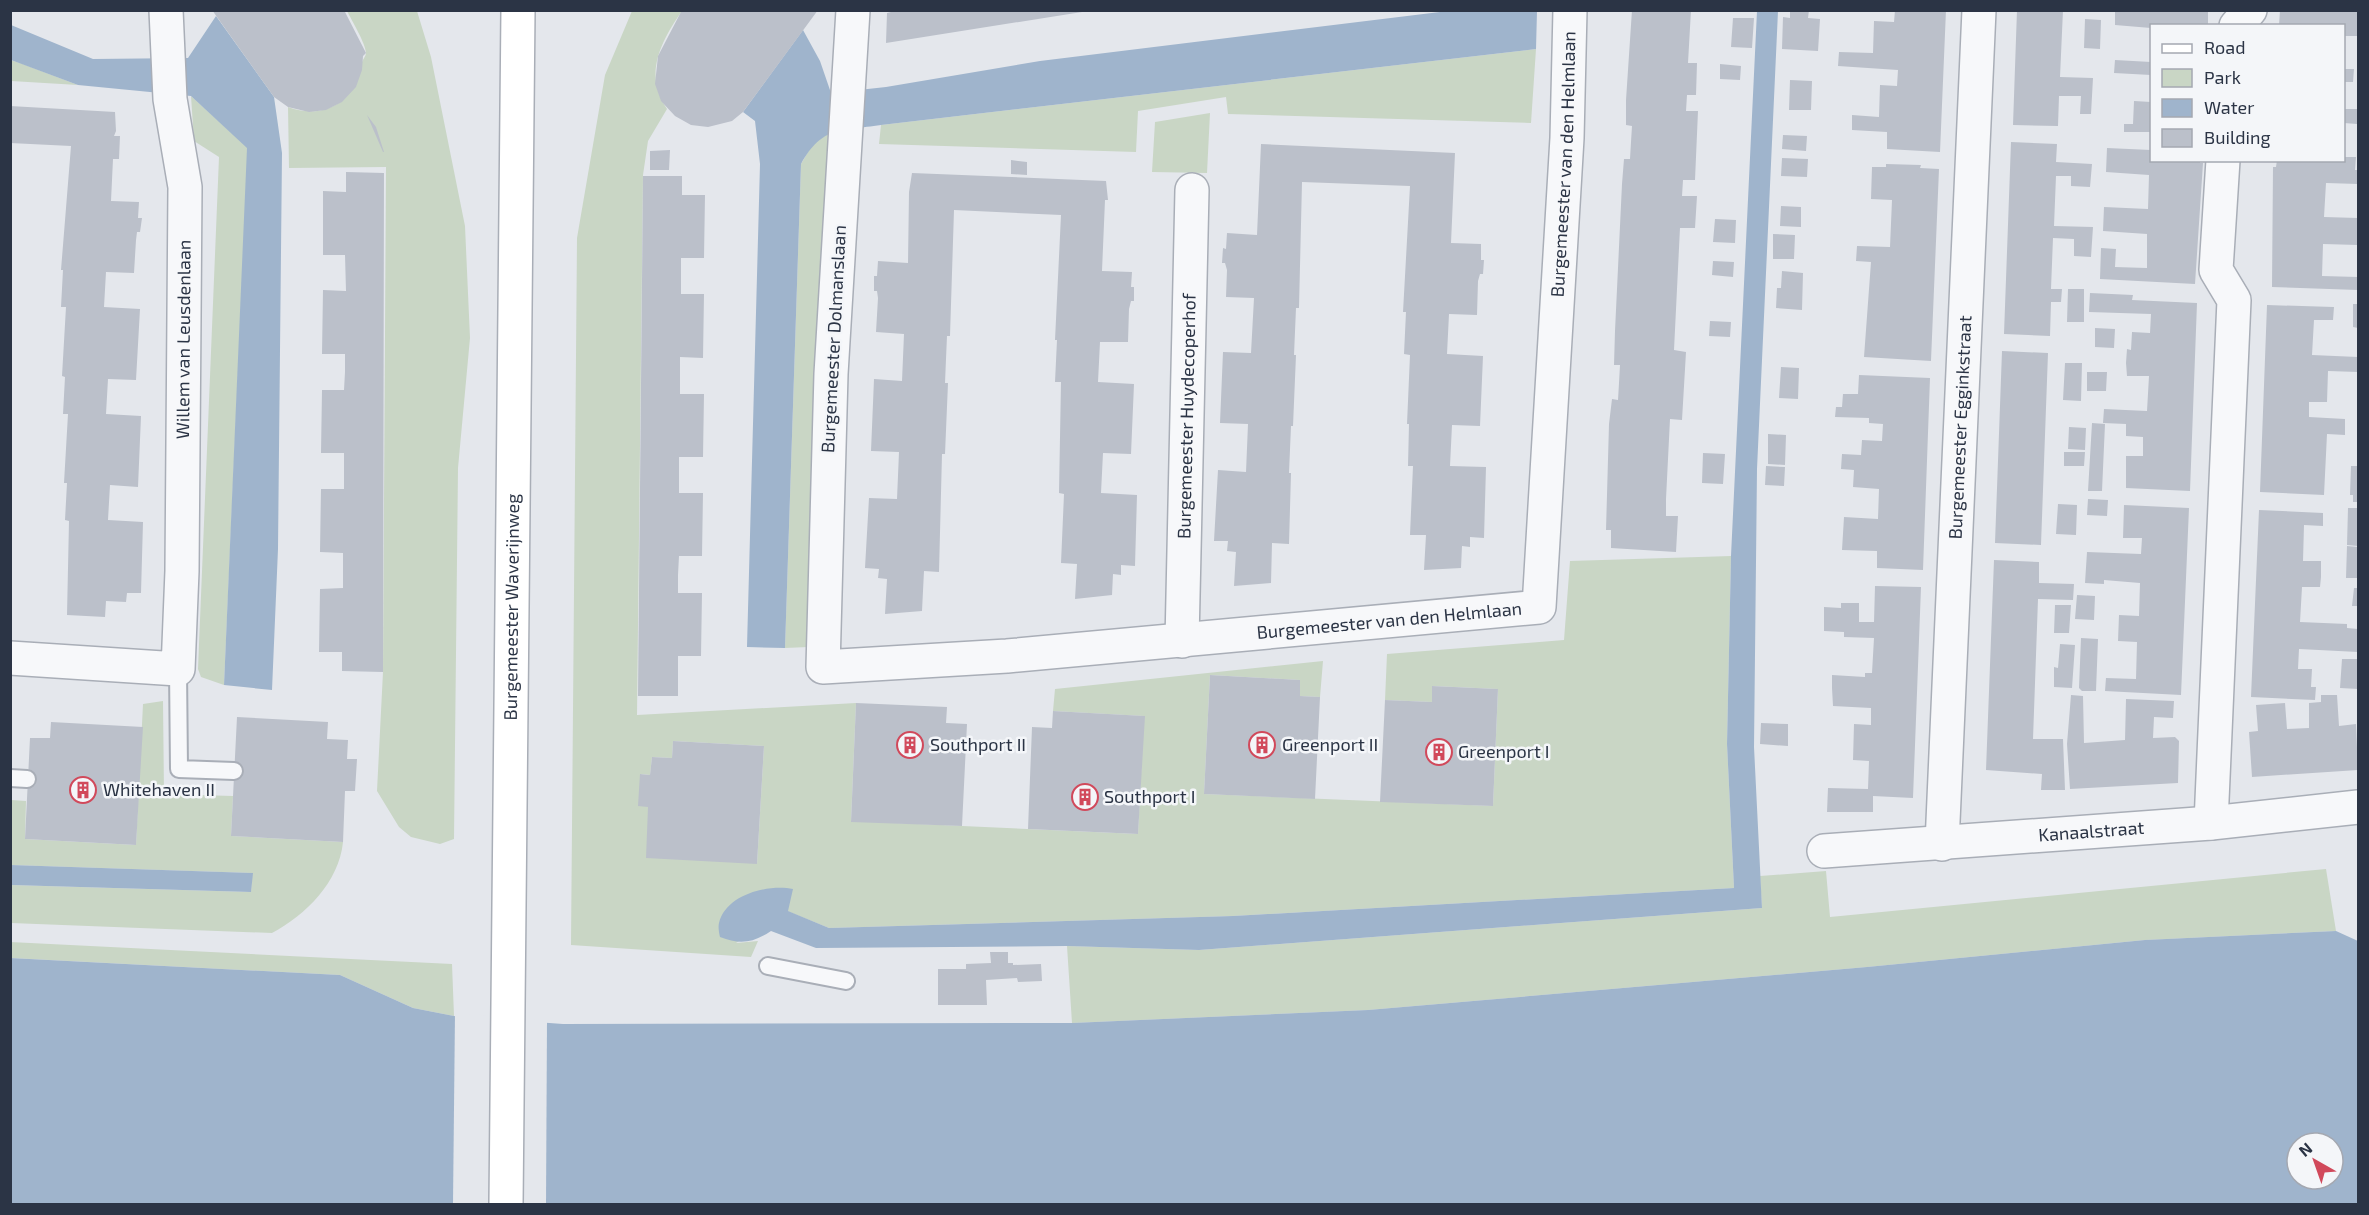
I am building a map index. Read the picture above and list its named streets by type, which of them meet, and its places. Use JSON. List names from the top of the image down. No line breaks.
{"streets":{"main road":["Burgemeester Waverijnweg"],"street":["Burgemeester van den Helmlaan","Willem van Leusdenlaan","Burgemeester Dolmanslaan","Burgemeester Huydecoperhof","Burgemeester Egginkstraat","Kanaalstraat"]},"crossings":[["Burgemeester van den Helmlaan","Burgemeester Dolmanslaan"],["Burgemeester van den Helmlaan","Burgemeester Huydecoperhof"],["Burgemeester Egginkstraat","Kanaalstraat"]],"places":{"building":["Southport II","Greenport II","Greenport I","Whitehaven II","Southport I"]},"legend":["Road","Park","Water","Building"],"north":"top left"}
